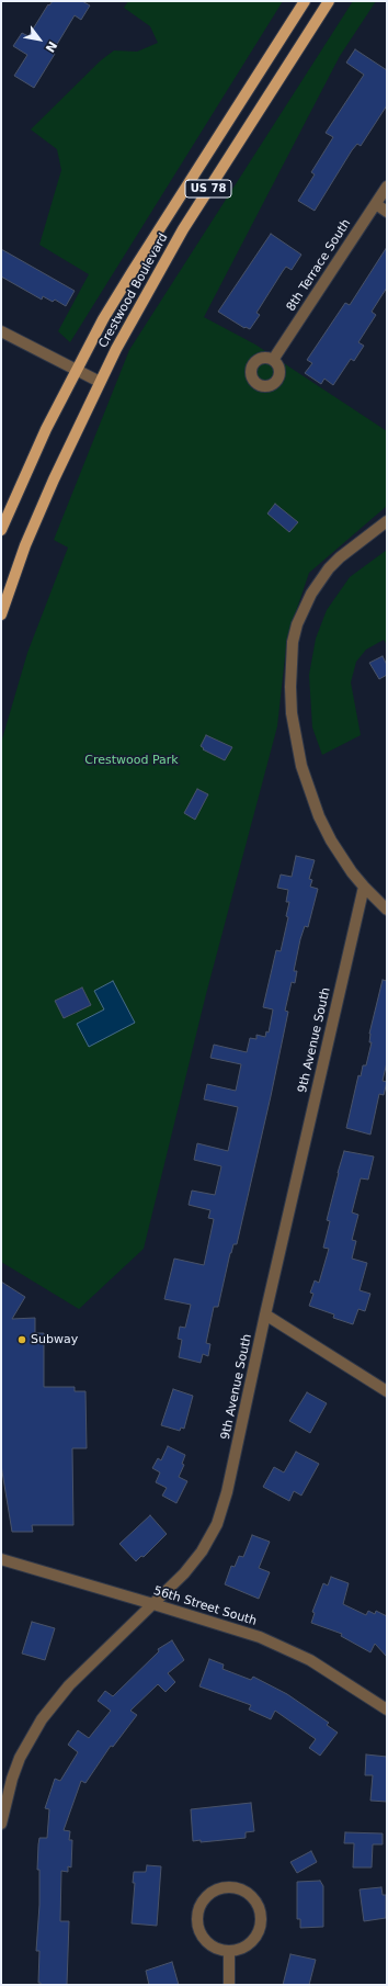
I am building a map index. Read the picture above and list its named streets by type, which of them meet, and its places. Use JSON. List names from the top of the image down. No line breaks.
{"streets":{"main road":["US 78","Crestwood Boulevard"],"street":["8th Terrace South","9th Avenue South","56th Street South"]},"crossings":[["9th Avenue South","56th Street South"]],"parks":["Crestwood Park"],"places":["Subway"],"north":"bottom right"}
